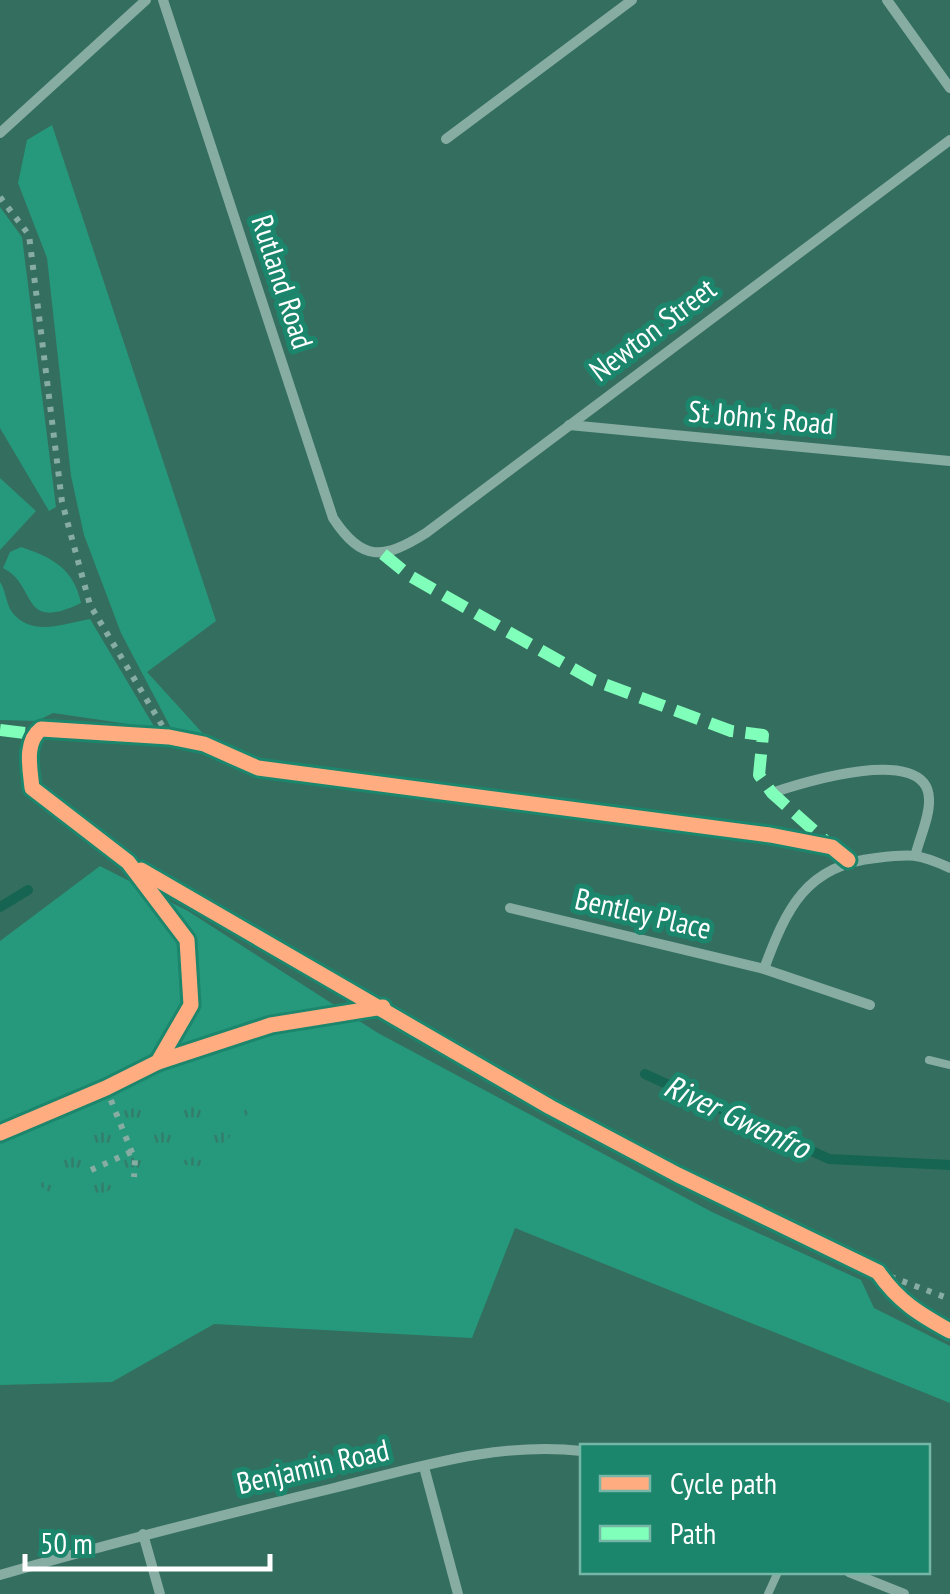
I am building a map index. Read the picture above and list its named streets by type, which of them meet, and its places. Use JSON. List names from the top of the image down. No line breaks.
{"streets":{"street":["Rutland Road","Newton Street","St John's Road","Bentley Place","Benjamin Road"]},"crossings":[["Rutland Road","Newton Street"],["Newton Street","St John's Road"]],"water":["River Gwenfro"],"legend":["Cycle path","Path"],"scale_bar":"50 m"}
